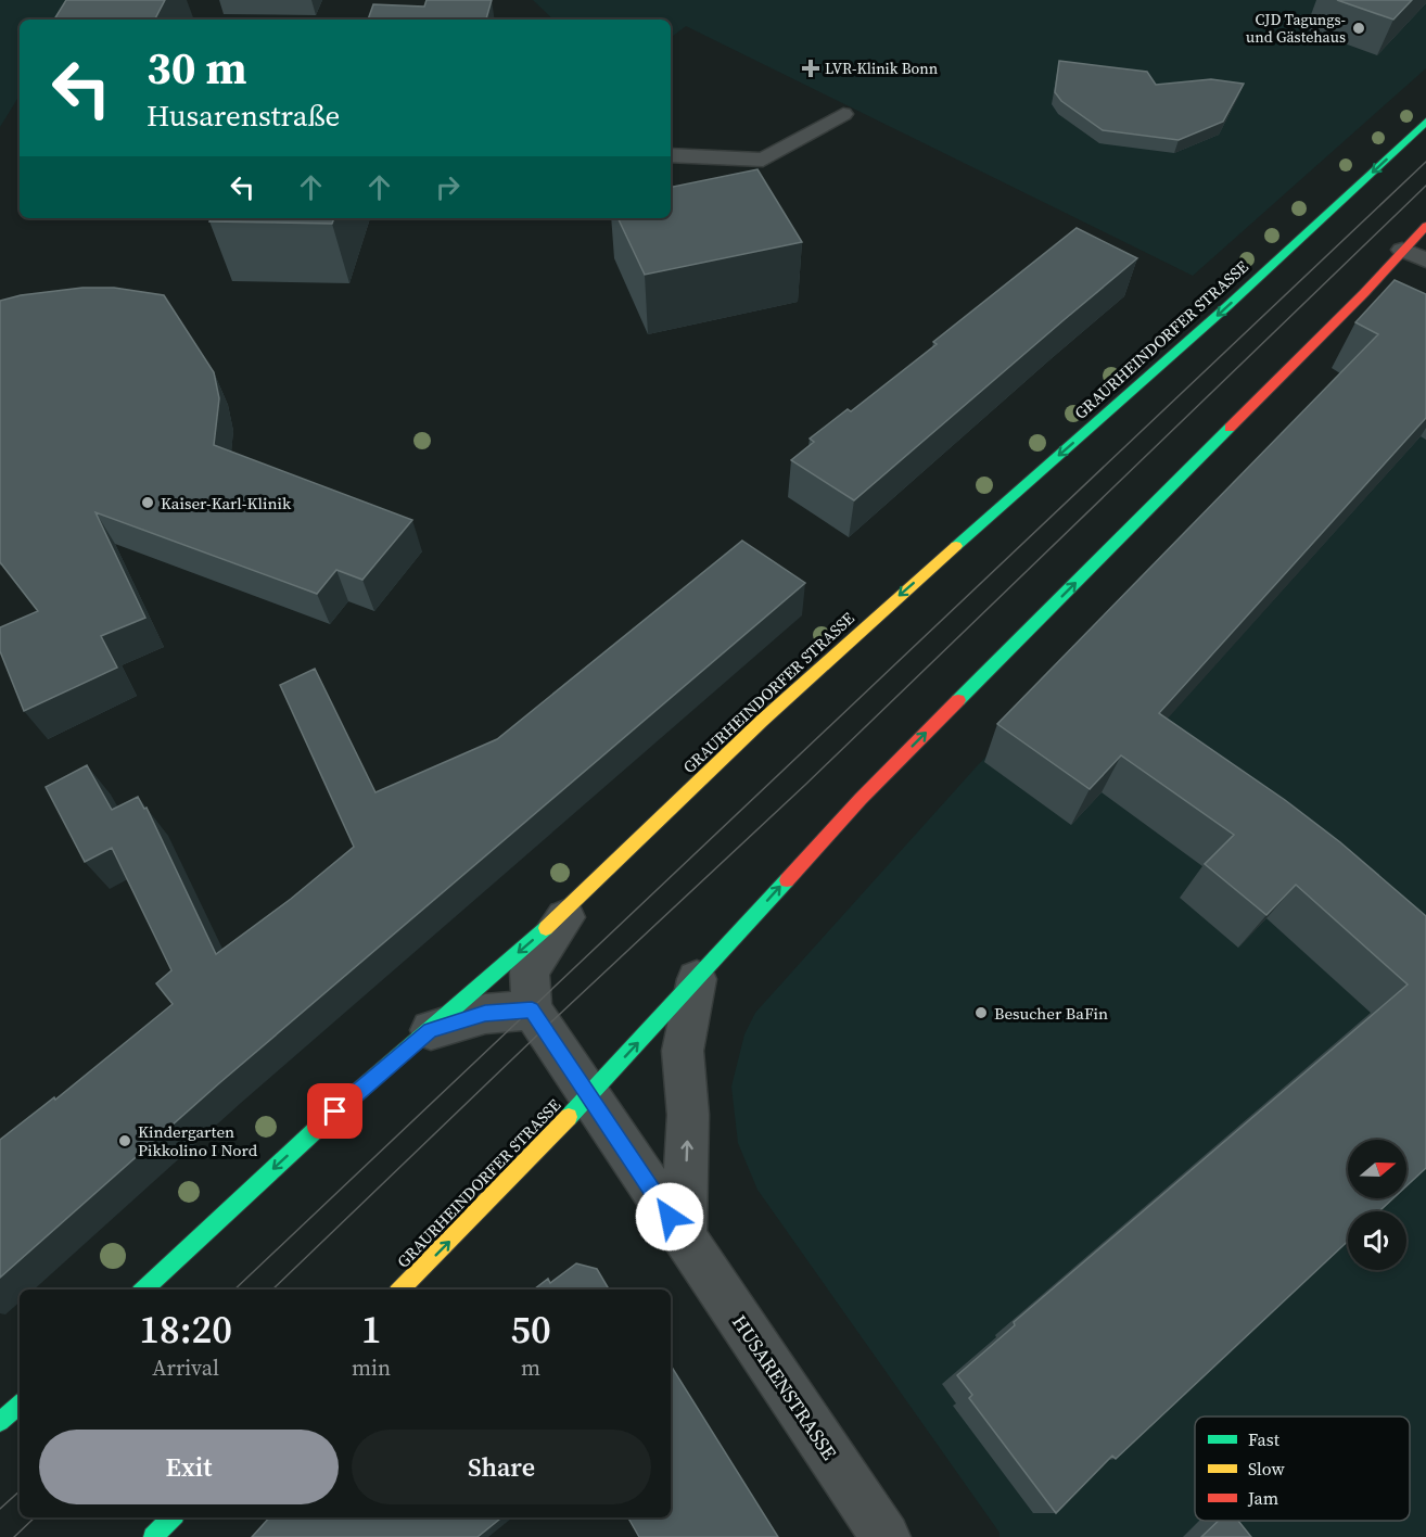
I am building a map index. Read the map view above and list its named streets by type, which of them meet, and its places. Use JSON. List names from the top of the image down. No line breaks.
{"streets":{"main road":["GRAURHEINDORFER STRASSE"],"street":["HUSARENSTRASSE"]},"crossings":[["GRAURHEINDORFER STRASSE","HUSARENSTRASSE"]],"places":{"other":["CJD Tagungs- und Gästehaus","Kaiser-Karl-Klinik","Besucher BaFin","Kindergarten Pikkolino I Nord"],"health":["LVR-Klinik Bonn"]},"legend":["Fast","Slow","Jam"],"north":"right","page":{"turn":["30 m","Husarenstraße"],"eta":["18:20","Arrival","1","min","50","m"],"buttons":["Exit","Share"]}}
